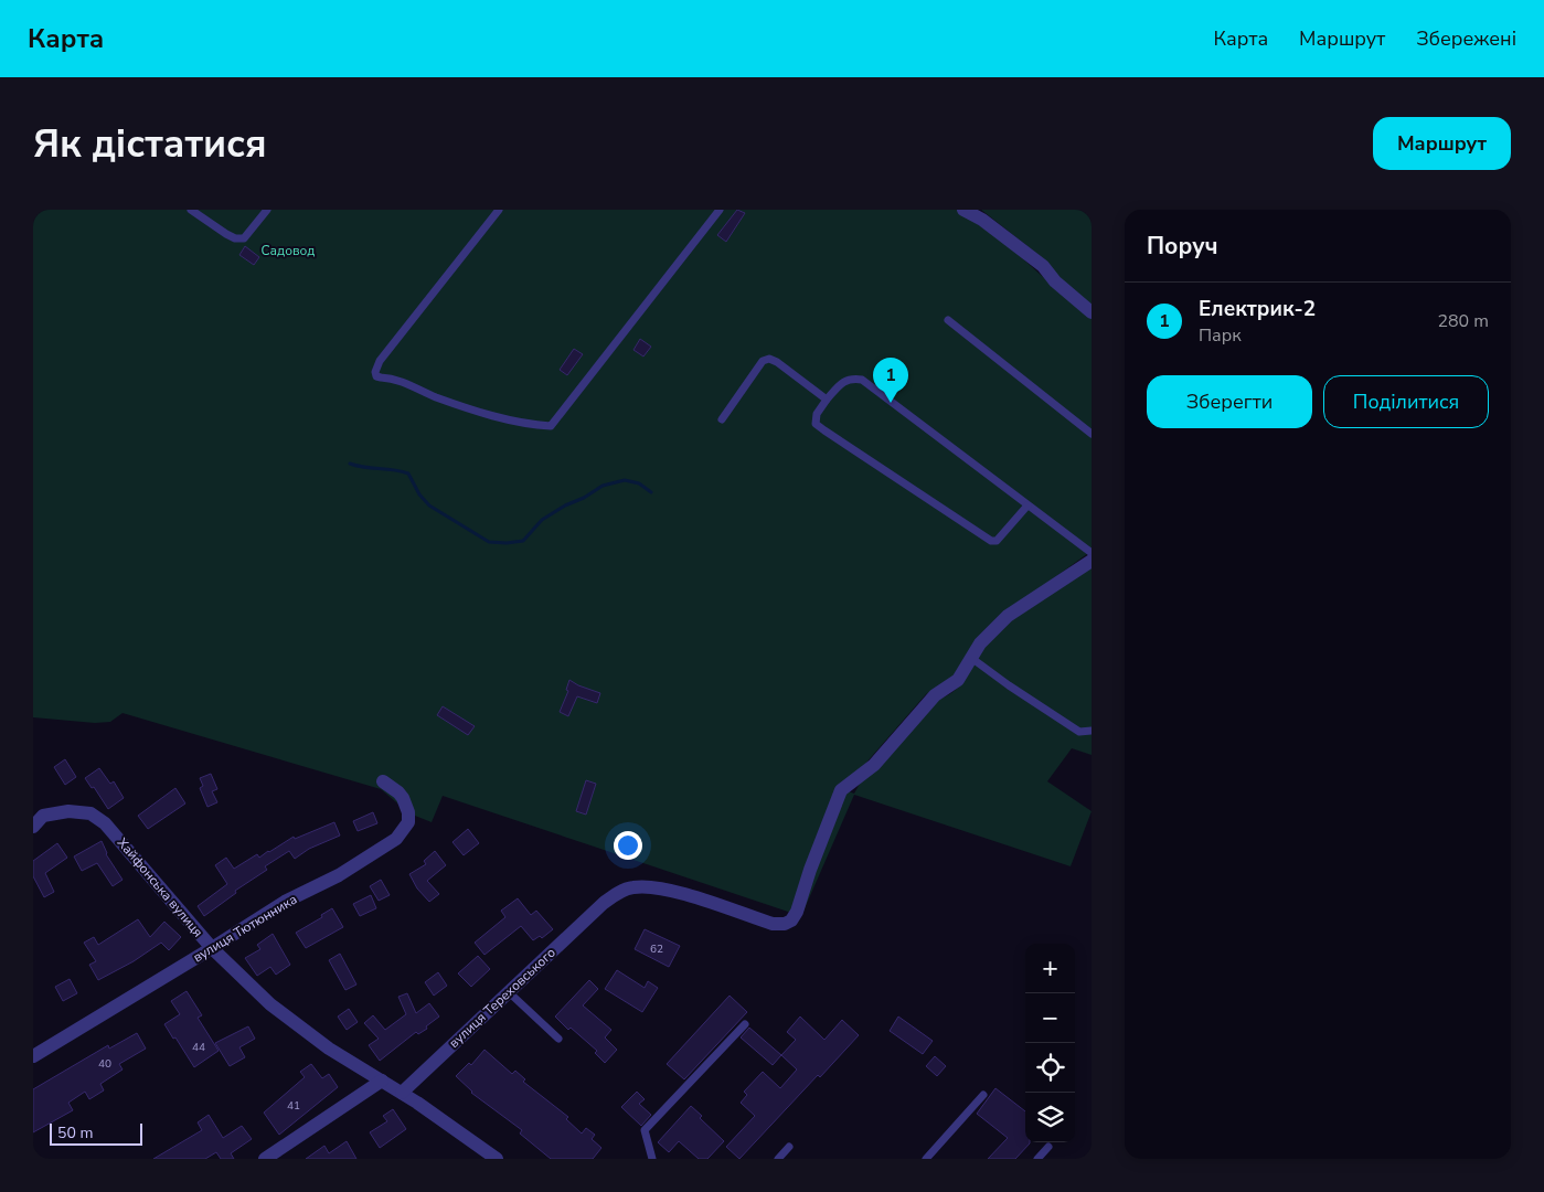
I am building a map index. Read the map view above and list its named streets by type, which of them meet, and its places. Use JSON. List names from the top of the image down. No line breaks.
{"streets":{"street":["Хайфонська вулиця","вулиця Тютюнника","вулиця Тереховського"]},"crossings":[["Хайфонська вулиця","вулиця Тютюнника"]],"parks":["Садовод"],"house_numbers":["62","44","40","41"],"scale_bar":"50 m","page":{"header":"Карта","nav":["Карта","Маршрут","Збережені"],"buttons":["Маршрут",["Зберегти","Поділитися"]],"title":"Як дістатися","heading":"Поруч","list":[{"mark":"1","name":"Електрик-2","note":"Парк","value":"280 m"}],"pins":"1","map_buttons":["+","−"],"scale":"50 m"}}
